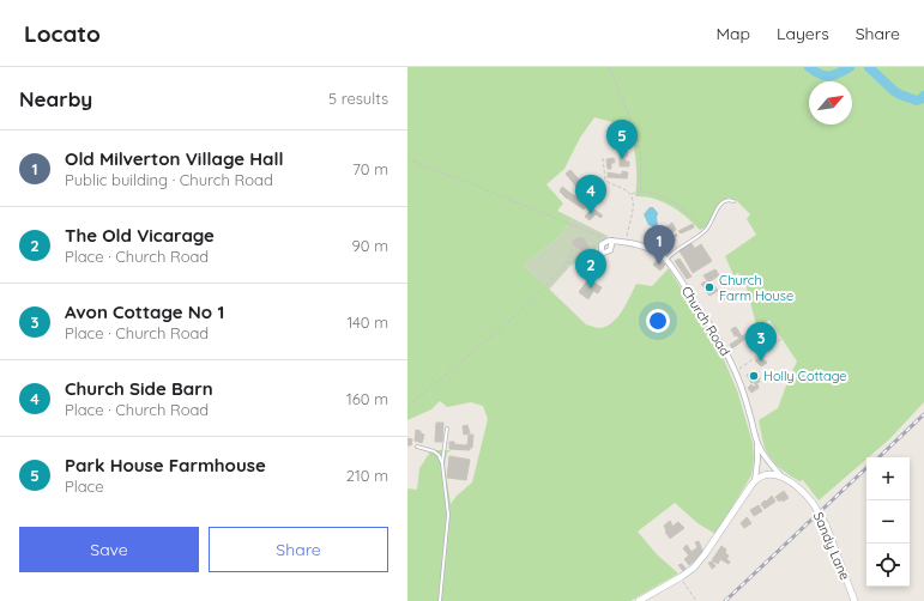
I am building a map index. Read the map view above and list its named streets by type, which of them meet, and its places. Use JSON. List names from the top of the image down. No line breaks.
{"streets":{"street":["Church Road","Sandy Lane"]},"crossings":[["Church Road","Sandy Lane"]],"places":["Church Farm House","Holly Cottage"],"north":"top right","page":{"header":"Locato","nav":["Map","Layers","Share"],"heading":["Nearby","5 results"],"pins":["5","4","1","2","3"],"list":[{"mark":"1","name":"Old Milverton Village Hall","note":"Public building · Church Road","value":"70 m"},{"mark":"2","name":"The Old Vicarage","note":"Place · Church Road","value":"90 m"},{"mark":"3","name":"Avon Cottage No 1","note":"Place · Church Road","value":"140 m"},{"mark":"4","name":"Church Side Barn","note":"Place · Church Road","value":"160 m"},{"mark":"5","name":"Park House Farmhouse","note":"Place","value":"210 m"}],"map_buttons":["+","−"],"buttons":["Save","Share"]}}
